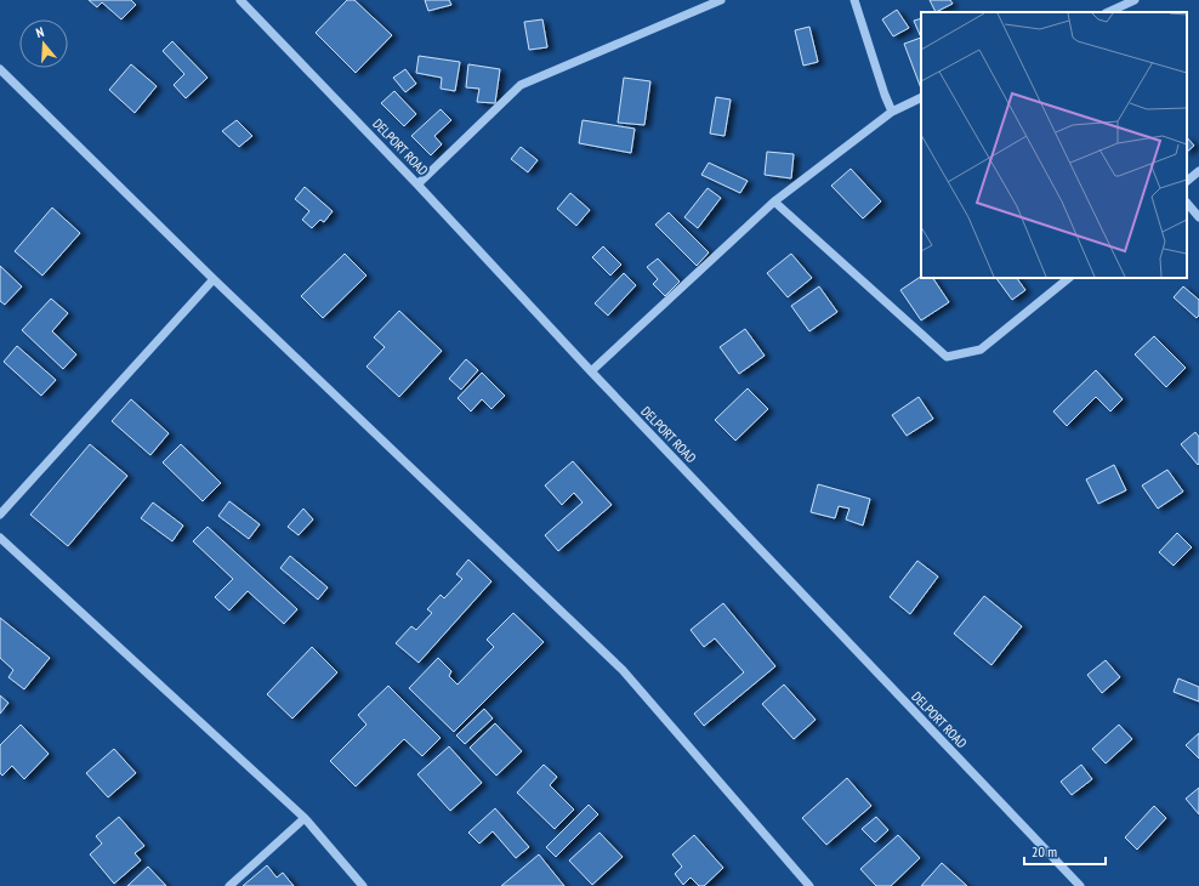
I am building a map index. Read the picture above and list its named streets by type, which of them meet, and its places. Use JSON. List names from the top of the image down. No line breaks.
{"streets":{"street":["DELPORT ROAD"]},"scale_bar":"20 m","north":"top"}
